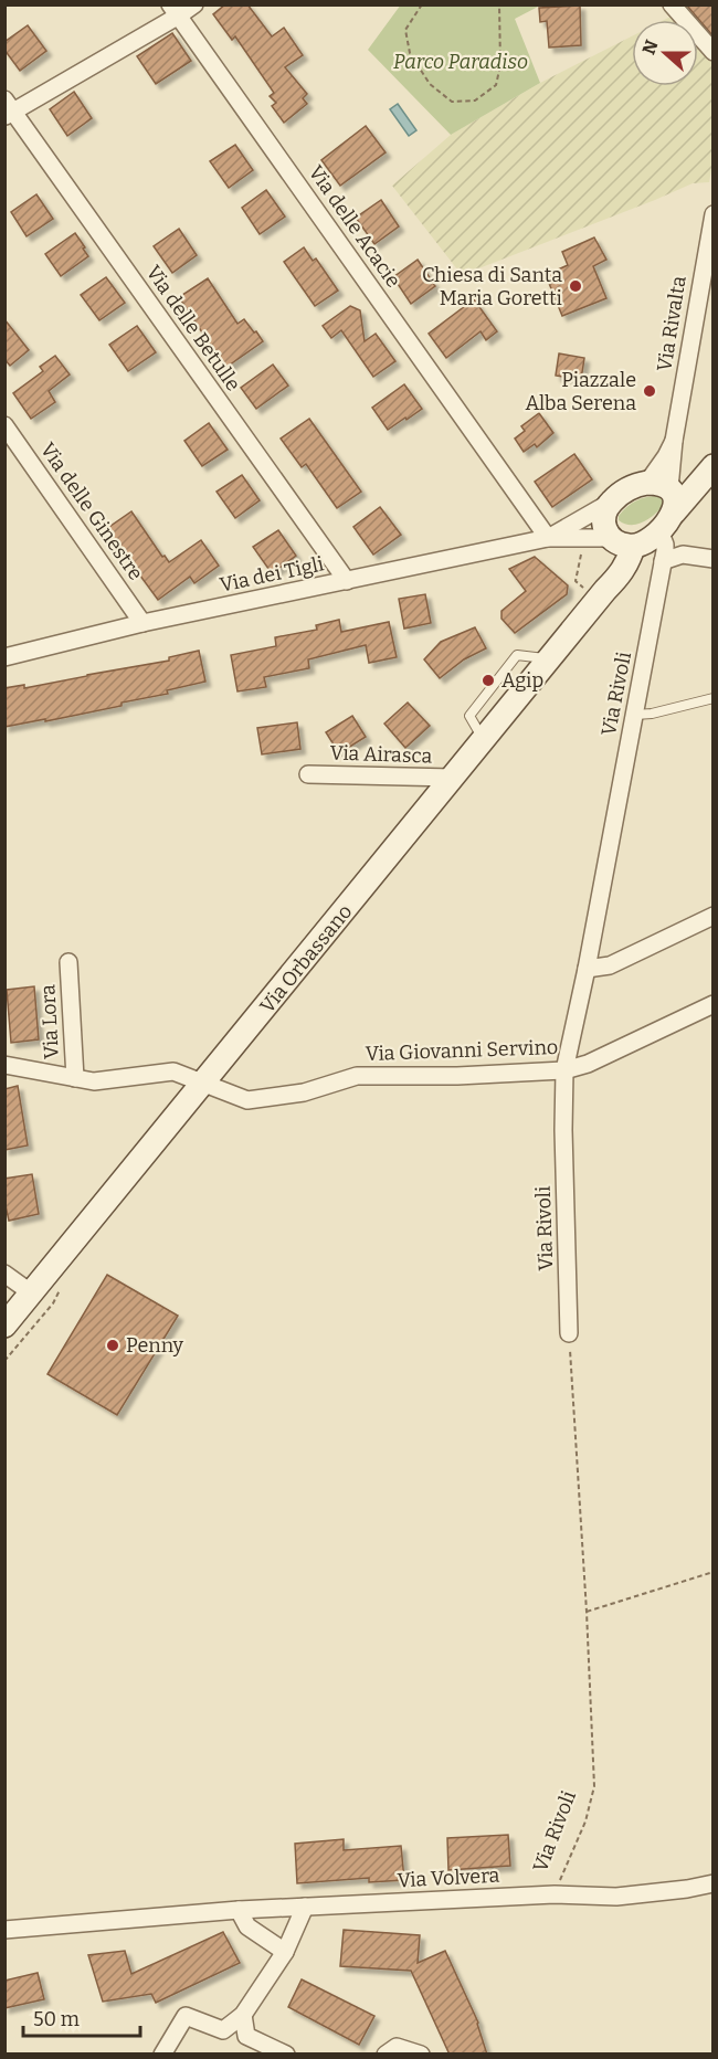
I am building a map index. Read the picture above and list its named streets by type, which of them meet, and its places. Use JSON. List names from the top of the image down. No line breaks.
{"streets":{"main road":["Via Orbassano"],"street":["Via delle Acacie","Via Rivalta","Via delle Betulle","Via delle Ginestre","Via dei Tigli","Via Rivoli","Via Airasca","Via Lora","Via Giovanni Servino","Via Volvera"]},"crossings":[["Via delle Acacie","Via dei Tigli"],["Via Rivalta","Via dei Tigli"],["Via Rivalta","Via Rivoli"],["Via Rivalta","Via Orbassano"],["Via delle Betulle","Via dei Tigli"],["Via delle Ginestre","Via dei Tigli"],["Via dei Tigli","Via Rivoli"],["Via dei Tigli","Via Orbassano"],["Via Rivoli","Via Orbassano"],["Via Rivoli","Via Giovanni Servino"],["Via Rivoli","Via Volvera"],["Via Airasca","Via Orbassano"],["Via Orbassano","Via Lora"],["Via Orbassano","Via Giovanni Servino"],["Via Lora","Via Giovanni Servino"]],"parks":["Parco Paradiso"],"places":["Chiesa di Santa Maria Goretti","Piazzale Alba Serena","Agip","Penny"],"scale_bar":"50 m","north":"left"}
